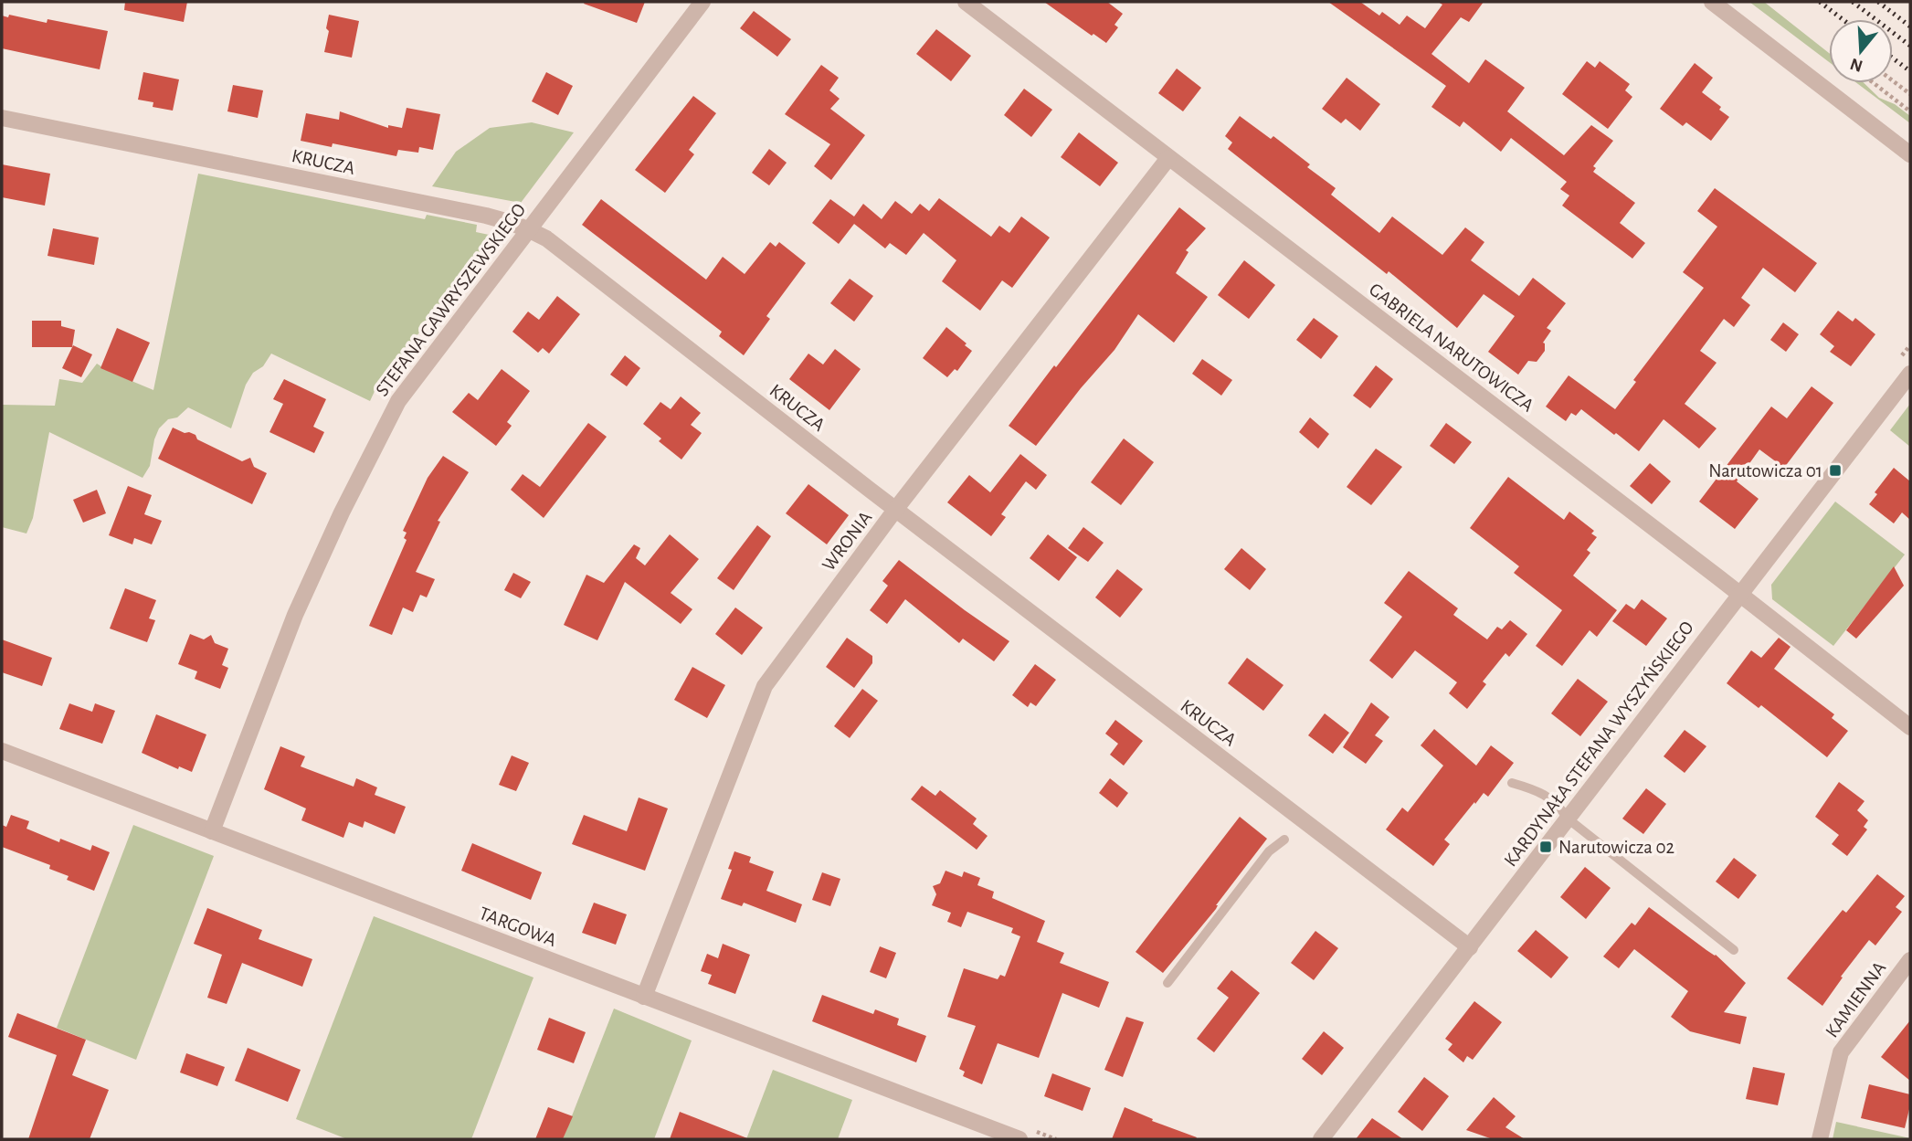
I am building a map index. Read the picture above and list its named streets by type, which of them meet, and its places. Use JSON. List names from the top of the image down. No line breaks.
{"streets":{"street":["KRUCZA","STEFANA GAWRYSZEWSKIEGO","GABRIELA NARUTOWICZA","WRONIA","KARDYNAŁA STEFANA WYSZYŃSKIEGO","TARGOWA","KAMIENNA"]},"crossings":[["KRUCZA","STEFANA GAWRYSZEWSKIEGO"],["KRUCZA","WRONIA"],["KRUCZA","KARDYNAŁA STEFANA WYSZYŃSKIEGO"],["STEFANA GAWRYSZEWSKIEGO","TARGOWA"],["GABRIELA NARUTOWICZA","WRONIA"],["GABRIELA NARUTOWICZA","KARDYNAŁA STEFANA WYSZYŃSKIEGO"],["WRONIA","TARGOWA"]],"places":{"transit":["Narutowicza 01","Narutowicza 02"]},"north":"bottom"}
